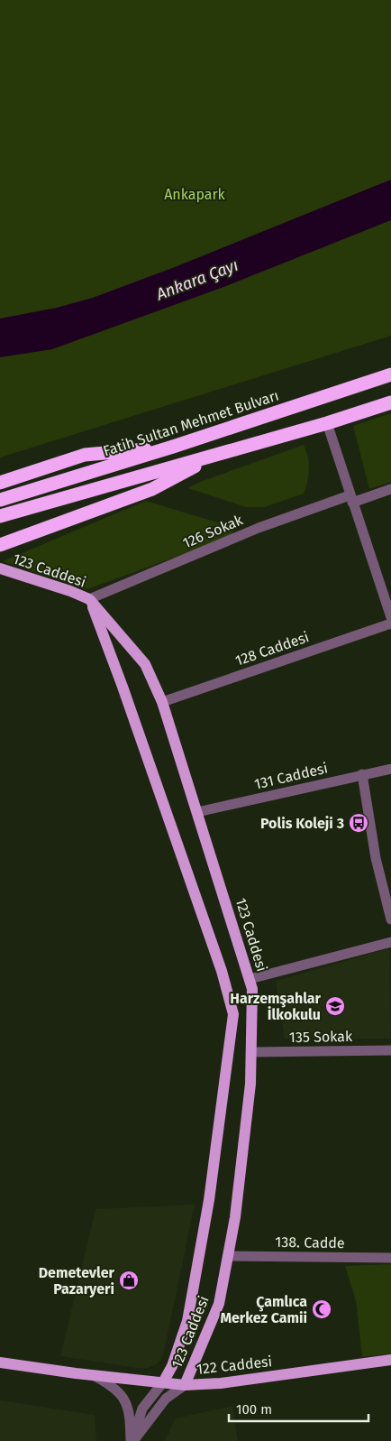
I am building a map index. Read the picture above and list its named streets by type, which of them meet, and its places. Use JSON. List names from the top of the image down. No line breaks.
{"streets":{"highway":["Fatih Sultan Mehmet Bulvarı"],"main road":["123 Caddesi","122 Caddesi"],"street":["126 Sokak","128 Caddesi","131 Caddesi","135 Sokak","138. Cadde"]},"crossings":[["126 Sokak","123 Caddesi"],["123 Caddesi","128 Caddesi"],["123 Caddesi","131 Caddesi"],["123 Caddesi","135 Sokak"],["123 Caddesi","138. Cadde"],["123 Caddesi","122 Caddesi"]],"water":["Ankara Çayı"],"parks":["Ankapark"],"places":{"bus stop":["Polis Koleji 3"],"school or university":["Harzemşahlar İlkokulu"],"shop":["Demetevler Pazaryeri"],"mosque":["Çamlıca Merkez Camii"]},"scale_bar":"100 m"}
